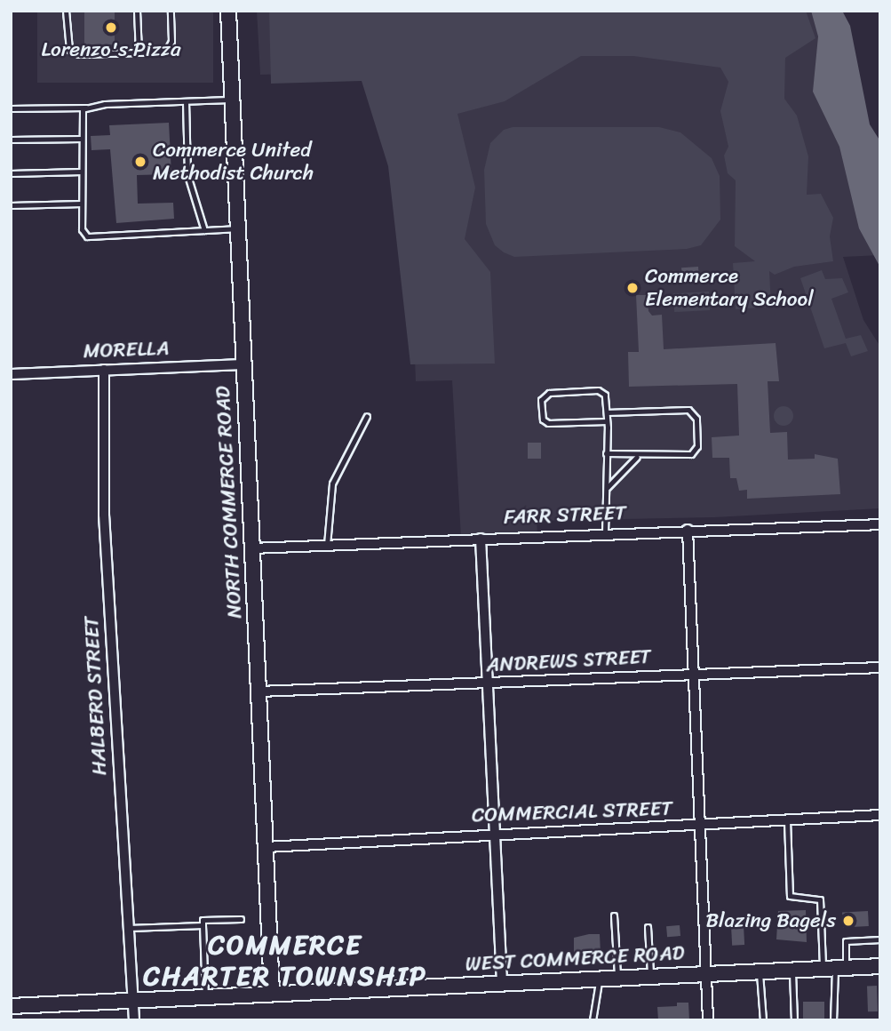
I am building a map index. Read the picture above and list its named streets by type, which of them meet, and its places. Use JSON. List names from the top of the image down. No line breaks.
{"streets":{"main road":["NORTH COMMERCE ROAD","WEST COMMERCE ROAD"],"street":["MORELLA","FARR STREET","ANDREWS STREET","HALBERD STREET","COMMERCIAL STREET"]},"crossings":[["MORELLA","NORTH COMMERCE ROAD"],["MORELLA","HALBERD STREET"],["NORTH COMMERCE ROAD","FARR STREET"],["NORTH COMMERCE ROAD","ANDREWS STREET"],["NORTH COMMERCE ROAD","COMMERCIAL STREET"],["NORTH COMMERCE ROAD","WEST COMMERCE ROAD"],["HALBERD STREET","WEST COMMERCE ROAD"]],"districts":["COMMERCE CHARTER TOWNSHIP"],"places":["Lorenzo's Pizza","Commerce United Methodist Church","Commerce Elementary School","Blazing Bagels"]}
